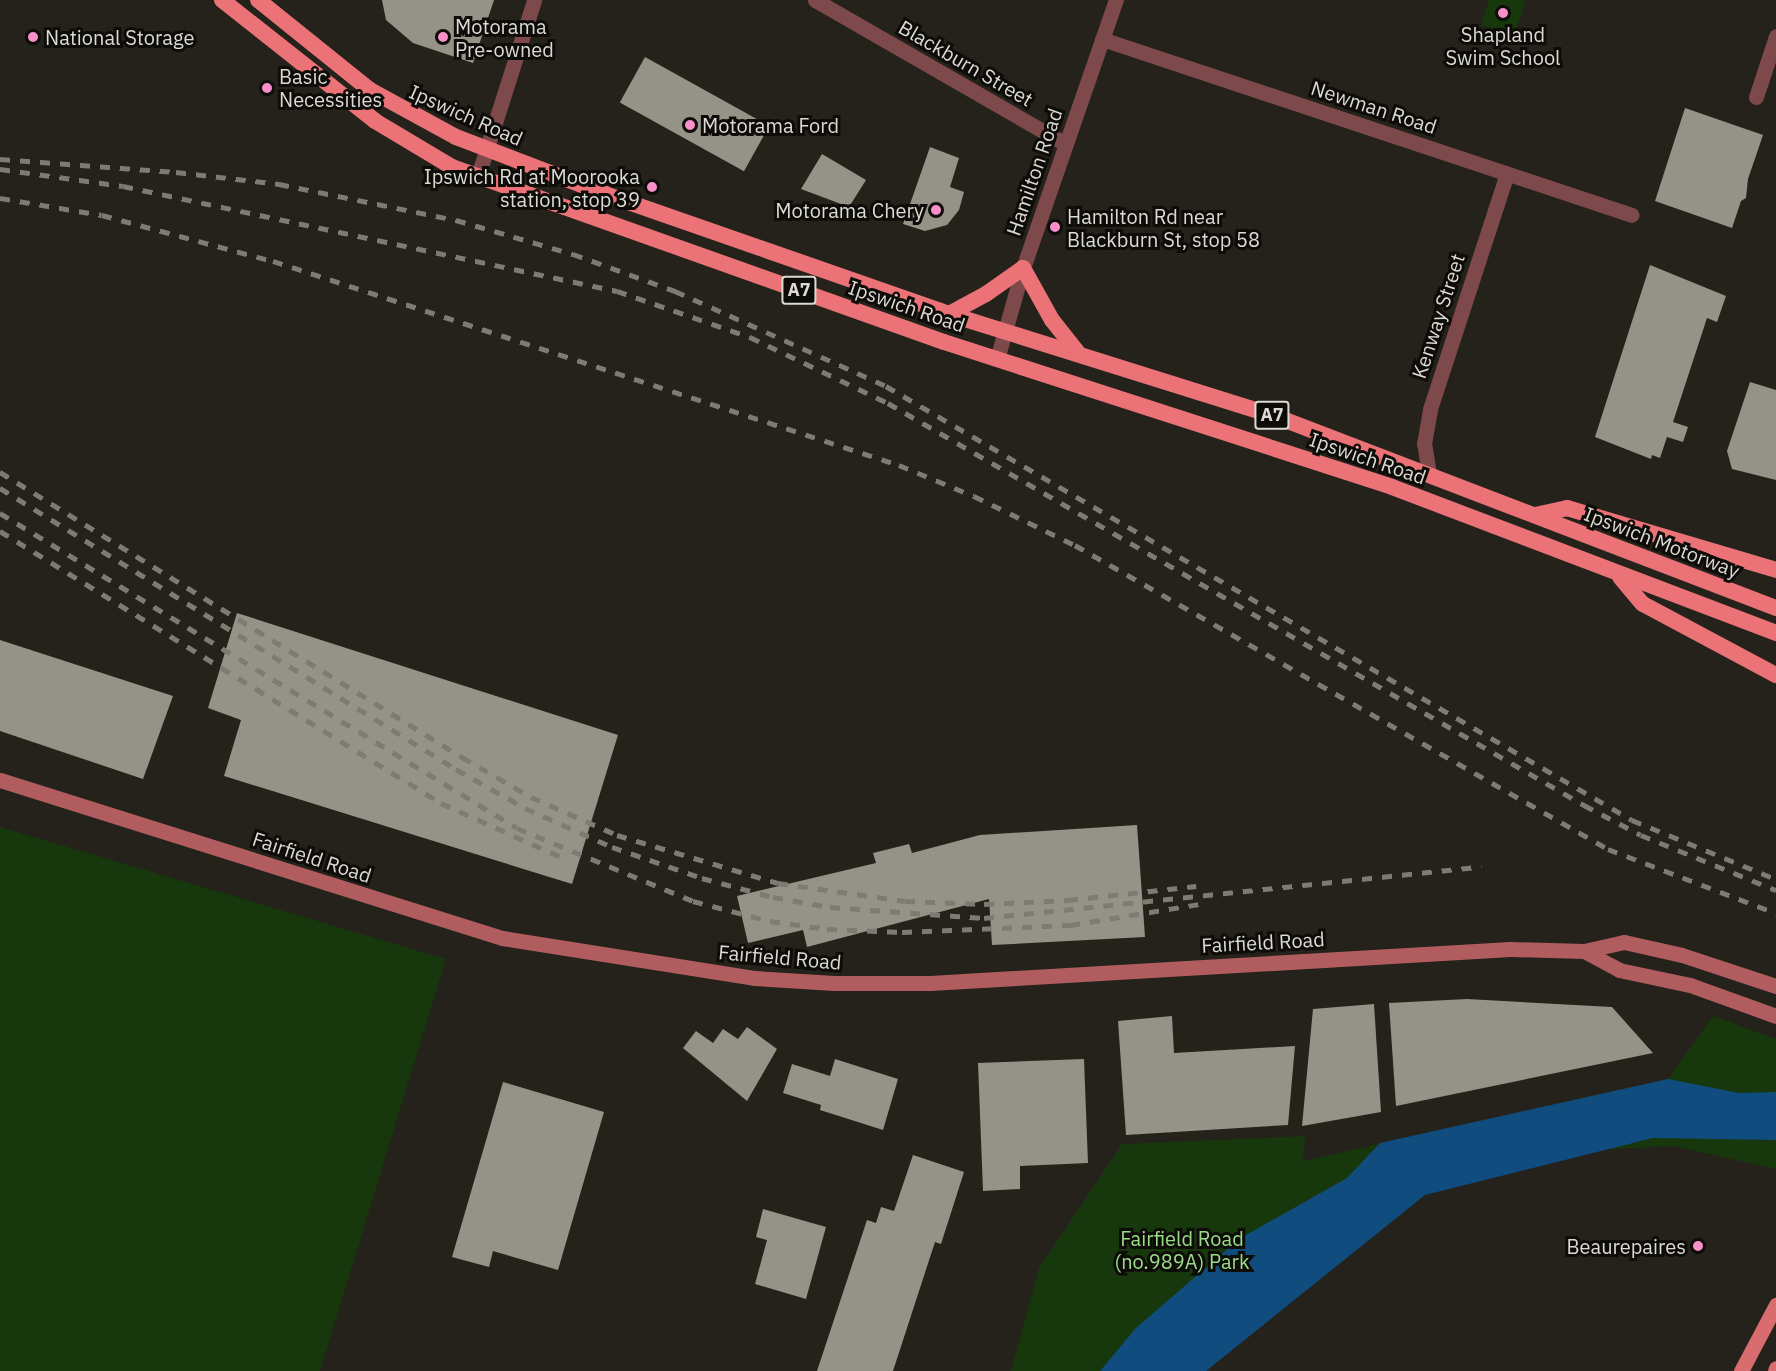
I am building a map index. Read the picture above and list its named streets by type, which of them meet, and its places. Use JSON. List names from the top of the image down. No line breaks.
{"streets":{"highway":["Ipswich Road","A7","Ipswich Motorway"],"main road":["Fairfield Road"],"street":["Blackburn Street","Newman Road","Hamilton Road","Kenway Street"]},"crossings":[["Blackburn Street","Hamilton Road"],["Newman Road","Hamilton Road"],["Newman Road","Kenway Street"],["Ipswich Road","Hamilton Road"],["Ipswich Road","A7"],["Ipswich Road","Kenway Street"],["Ipswich Road","Ipswich Motorway"]],"parks":["Fairfield Road (no.989A) Park"],"places":["Shapland Swim School","National Storage","Motorama Pre-owned","Basic Necessities","Motorama Ford","Ipswich Rd at Moorooka station, stop 39","Motorama Chery","Hamilton Rd near Blackburn St, stop 58","Beaurepaires"]}
